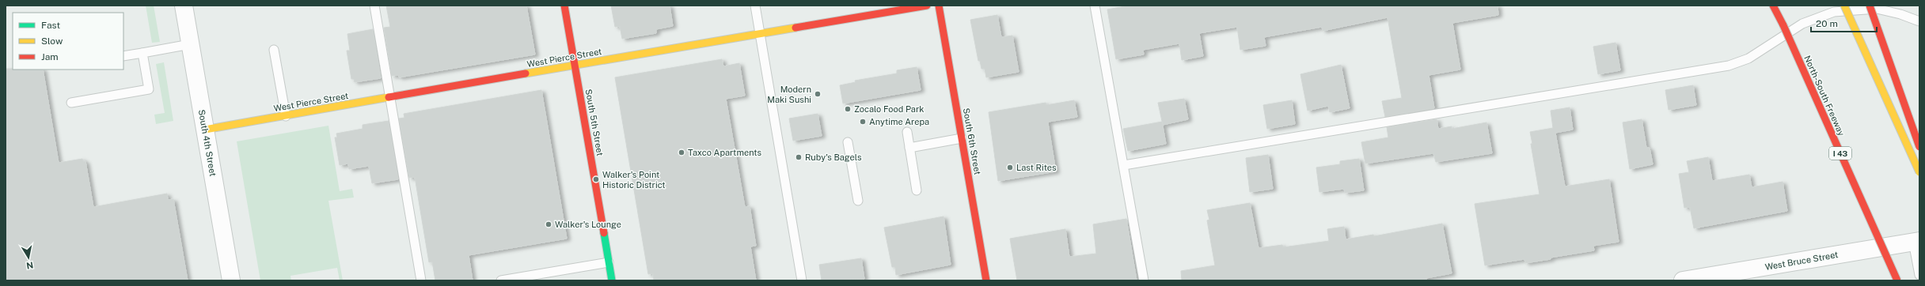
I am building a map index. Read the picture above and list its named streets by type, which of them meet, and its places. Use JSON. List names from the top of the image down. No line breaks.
{"streets":{"main road":["West Pierce Street","North-South Freeway","South 5th Street","South 6th Street","I 43"],"street":["South 4th Street","West Bruce Street"]},"crossings":[["West Pierce Street","South 5th Street"],["West Pierce Street","South 4th Street"]],"places":["Modern Maki Sushi","Zocalo Food Park","Anytime Arepa","Taxco Apartments","Ruby's Bagels","Last Rites","Walker's Point Historic District","Walker's Lounge"],"legend":["Fast","Slow","Jam"],"scale_bar":"20 m","north":"bottom"}
